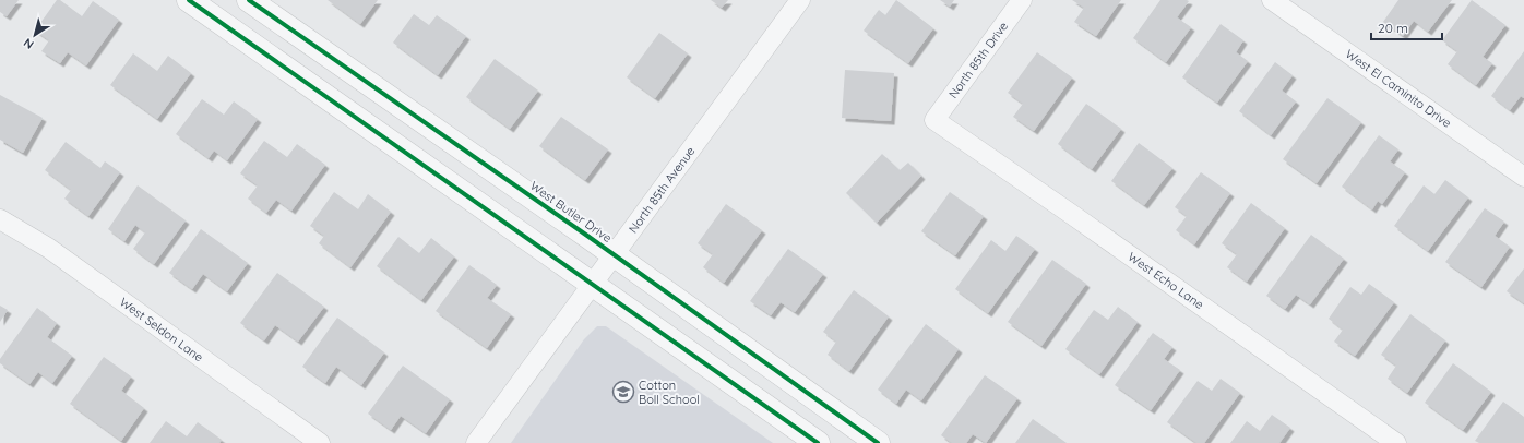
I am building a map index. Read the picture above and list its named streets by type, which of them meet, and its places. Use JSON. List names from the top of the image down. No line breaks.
{"streets":{"street":["North 85th Drive","West El Caminito Drive","North 85th Avenue","West Butler Drive","West Echo Lane","West Seldon Lane"]},"crossings":[["North 85th Drive","West Echo Lane"],["North 85th Avenue","West Butler Drive"]],"places":{"school or university":["Cotton Boll School"]},"scale_bar":"20 m","north":"bottom left"}
